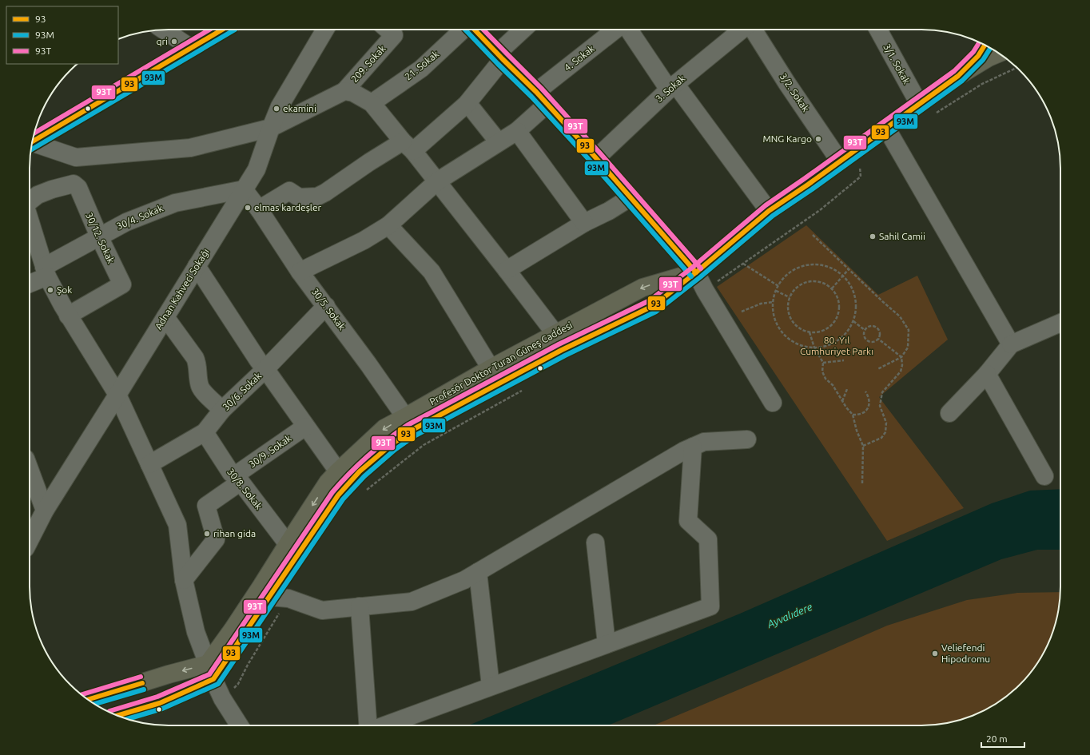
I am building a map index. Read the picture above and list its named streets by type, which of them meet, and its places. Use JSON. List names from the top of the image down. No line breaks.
{"streets":{"main road":["Profesör Doktor Turan Güneş Caddesi"],"street":["4. Sokak","209. Sokak","3/1. Sokak","21. Sokak","3. Sokak","3/2. Sokak","30/4. Sokak","30/12. Sokak","Adnan Kahveci Sokağı","30/5. Sokak","30/6. Sokak","30/9. Sokak","30/8. Sokak"]},"crossings":[["4. Sokak","30/5. Sokak"],["3/1. Sokak","Profesör Doktor Turan Güneş Caddesi"],["3/2. Sokak","Profesör Doktor Turan Güneş Caddesi"],["30/4. Sokak","30/12. Sokak"],["30/4. Sokak","Adnan Kahveci Sokağı"],["30/4. Sokak","30/5. Sokak"],["Adnan Kahveci Sokağı","30/5. Sokak"],["30/5. Sokak","Profesör Doktor Turan Güneş Caddesi"],["30/5. Sokak","30/6. Sokak"],["Profesör Doktor Turan Güneş Caddesi","30/8. Sokak"],["30/6. Sokak","30/8. Sokak"],["30/9. Sokak","30/8. Sokak"]],"water":["Ayvalıdere"],"parks":["80. Yıl Cumhuriyet Parkı"],"places":["qri","ekamini","MNG Kargo","elmas kardeşler","Sahil Camii","Şok","rihan gida","Veliefendi Hipodromu"],"lines":["transit line 93","transit line 93M","transit line 93T"],"legend":["93","93M","93T"],"scale_bar":"20 m"}
